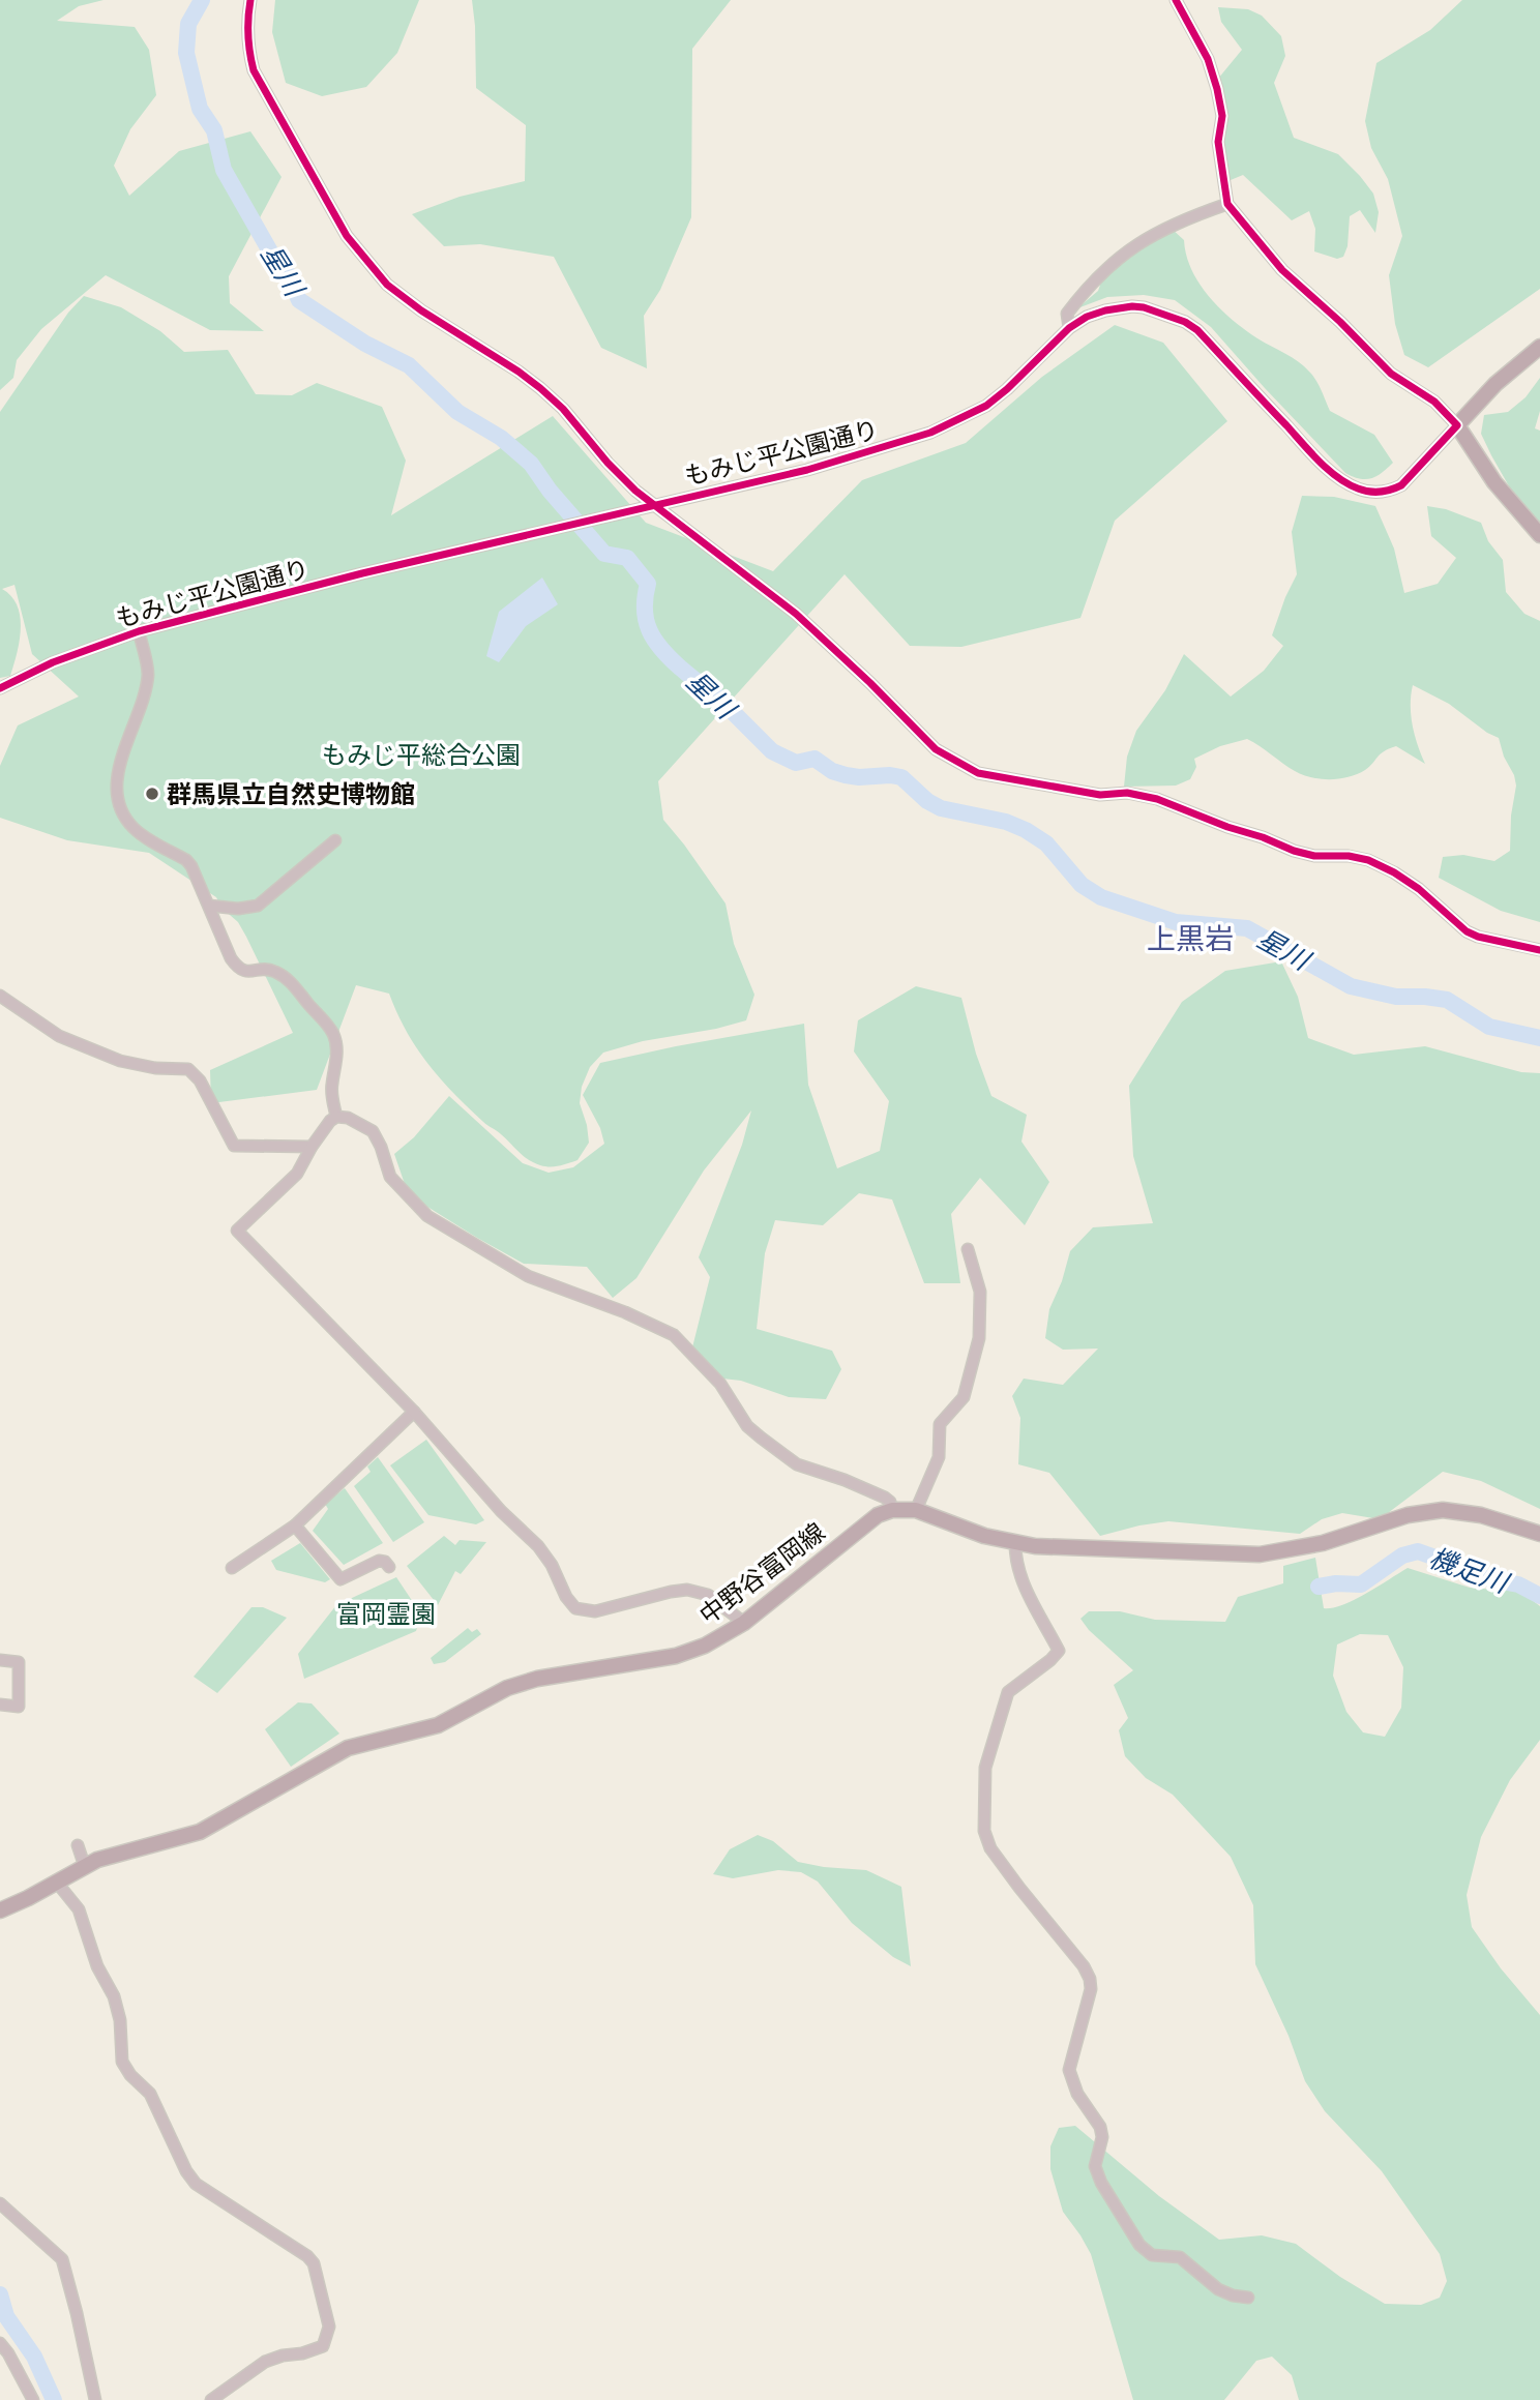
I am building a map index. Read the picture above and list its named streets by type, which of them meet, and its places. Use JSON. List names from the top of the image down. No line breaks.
{"streets":{"main road":["中野谷富岡線"],"street":["もみじ平公園通り"]},"districts":["上黒岩"],"water":["星川","機足川"],"parks":["もみじ平総合公園","富岡霊園"],"places":["群馬県立自然史博物館"]}
